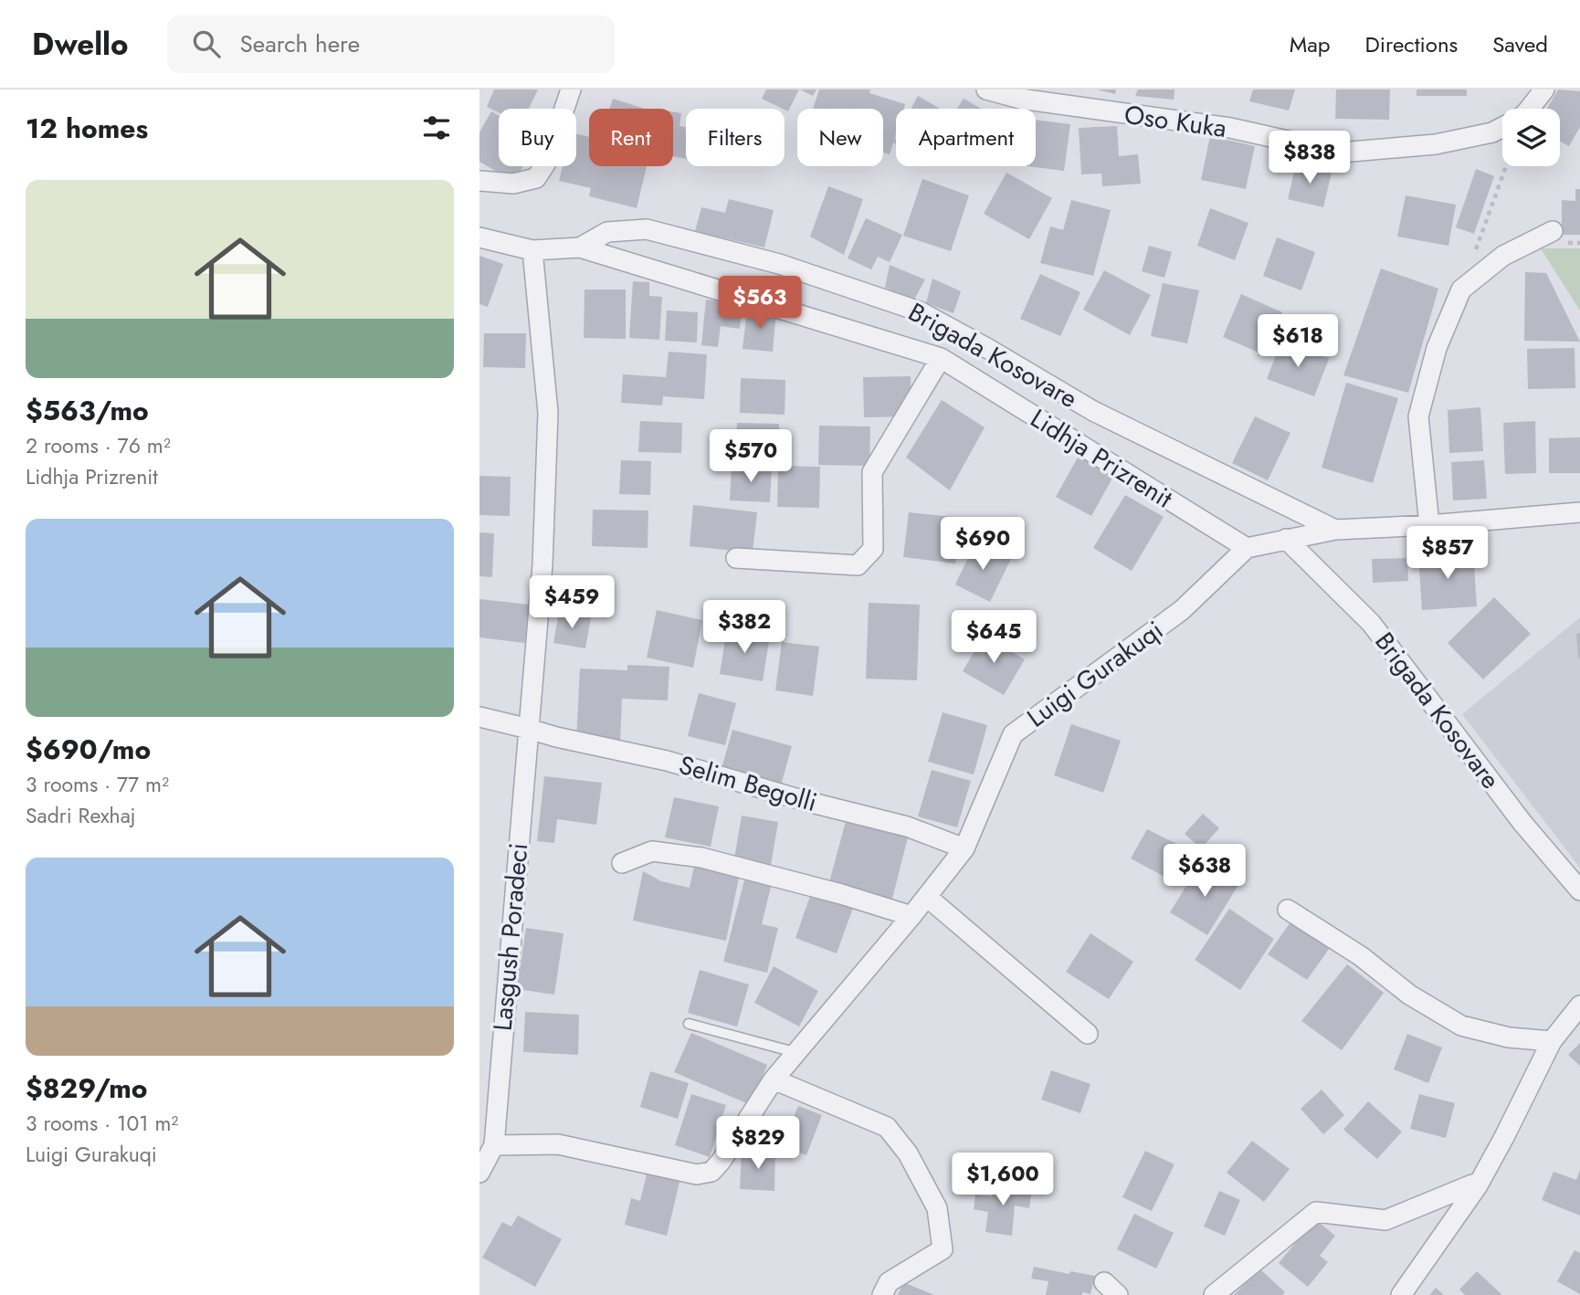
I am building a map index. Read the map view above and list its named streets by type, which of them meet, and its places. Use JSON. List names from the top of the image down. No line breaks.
{"streets":{"street":["Oso Kuka","Brigada Kosovare","Lidhja Prizrenit","Luigi Gurakuqi","Selim Begolli","Lasgush Poradeci"]},"crossings":[["Brigada Kosovare","Lidhja Prizrenit"],["Lidhja Prizrenit","Luigi Gurakuqi"],["Lidhja Prizrenit","Lasgush Poradeci"],["Luigi Gurakuqi","Selim Begolli"],["Luigi Gurakuqi","Lasgush Poradeci"],["Selim Begolli","Lasgush Poradeci"]],"page":{"header":"Dwello","search":"Search here","nav":["Map","Directions","Saved"],"heading":"12 homes","chip":["Buy","Rent","Filters","New","Apartment"],"price":["$838","$563","$618","$570","$690","$857","$459","$382","$645","$638","$829","$1,600"],"list":[{"name":"$563/mo","note":"2 rooms · 76 m² · Lidhja Prizrenit"},{"name":"$690/mo","note":"3 rooms · 77 m² · Sadri Rexhaj"},{"name":"$829/mo","note":"3 rooms · 101 m² · Luigi Gurakuqi"}]}}
